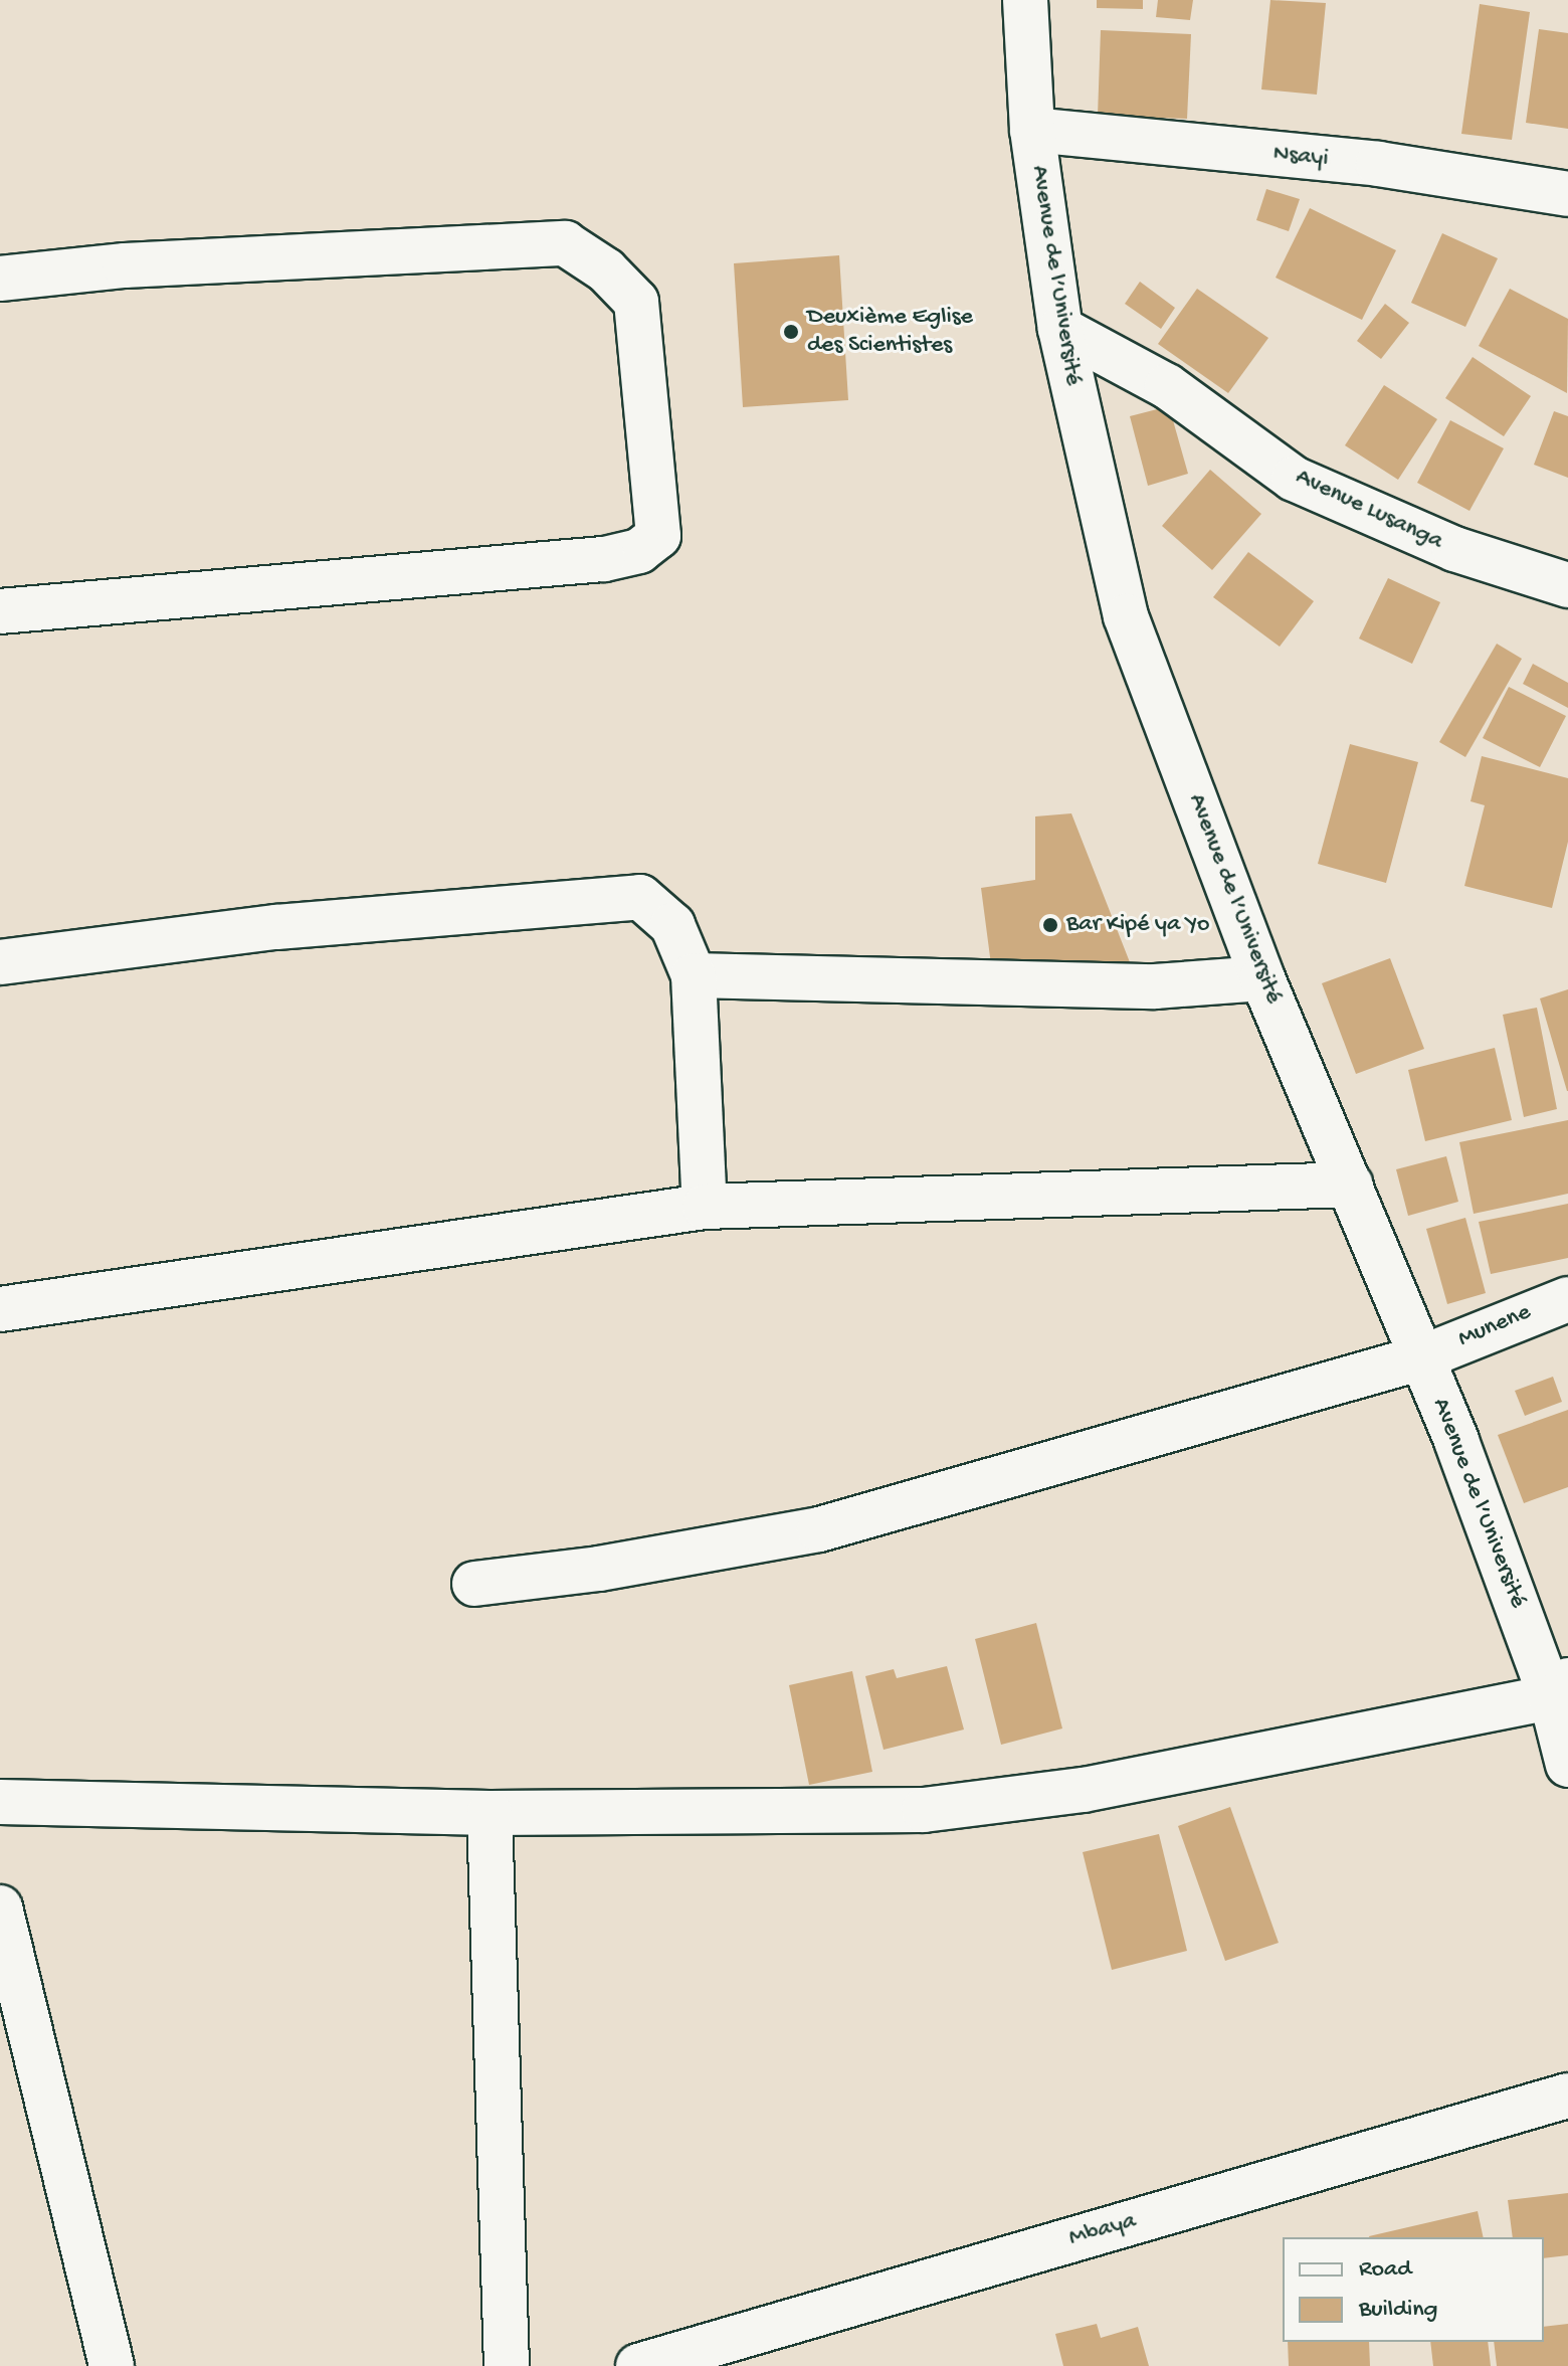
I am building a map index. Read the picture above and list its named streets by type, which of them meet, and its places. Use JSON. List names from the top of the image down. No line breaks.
{"streets":{"street":["Nsayi","Avenue de l’Université","Avenue Lusanga","Munene","Mbaya"]},"crossings":[["Nsayi","Avenue de l’Université"],["Avenue de l’Université","Avenue Lusanga"],["Avenue de l’Université","Munene"]],"places":["Deuxième Eglise des Scientistes","Bar Kipé ya Yo"],"legend":["Road","Building"]}
